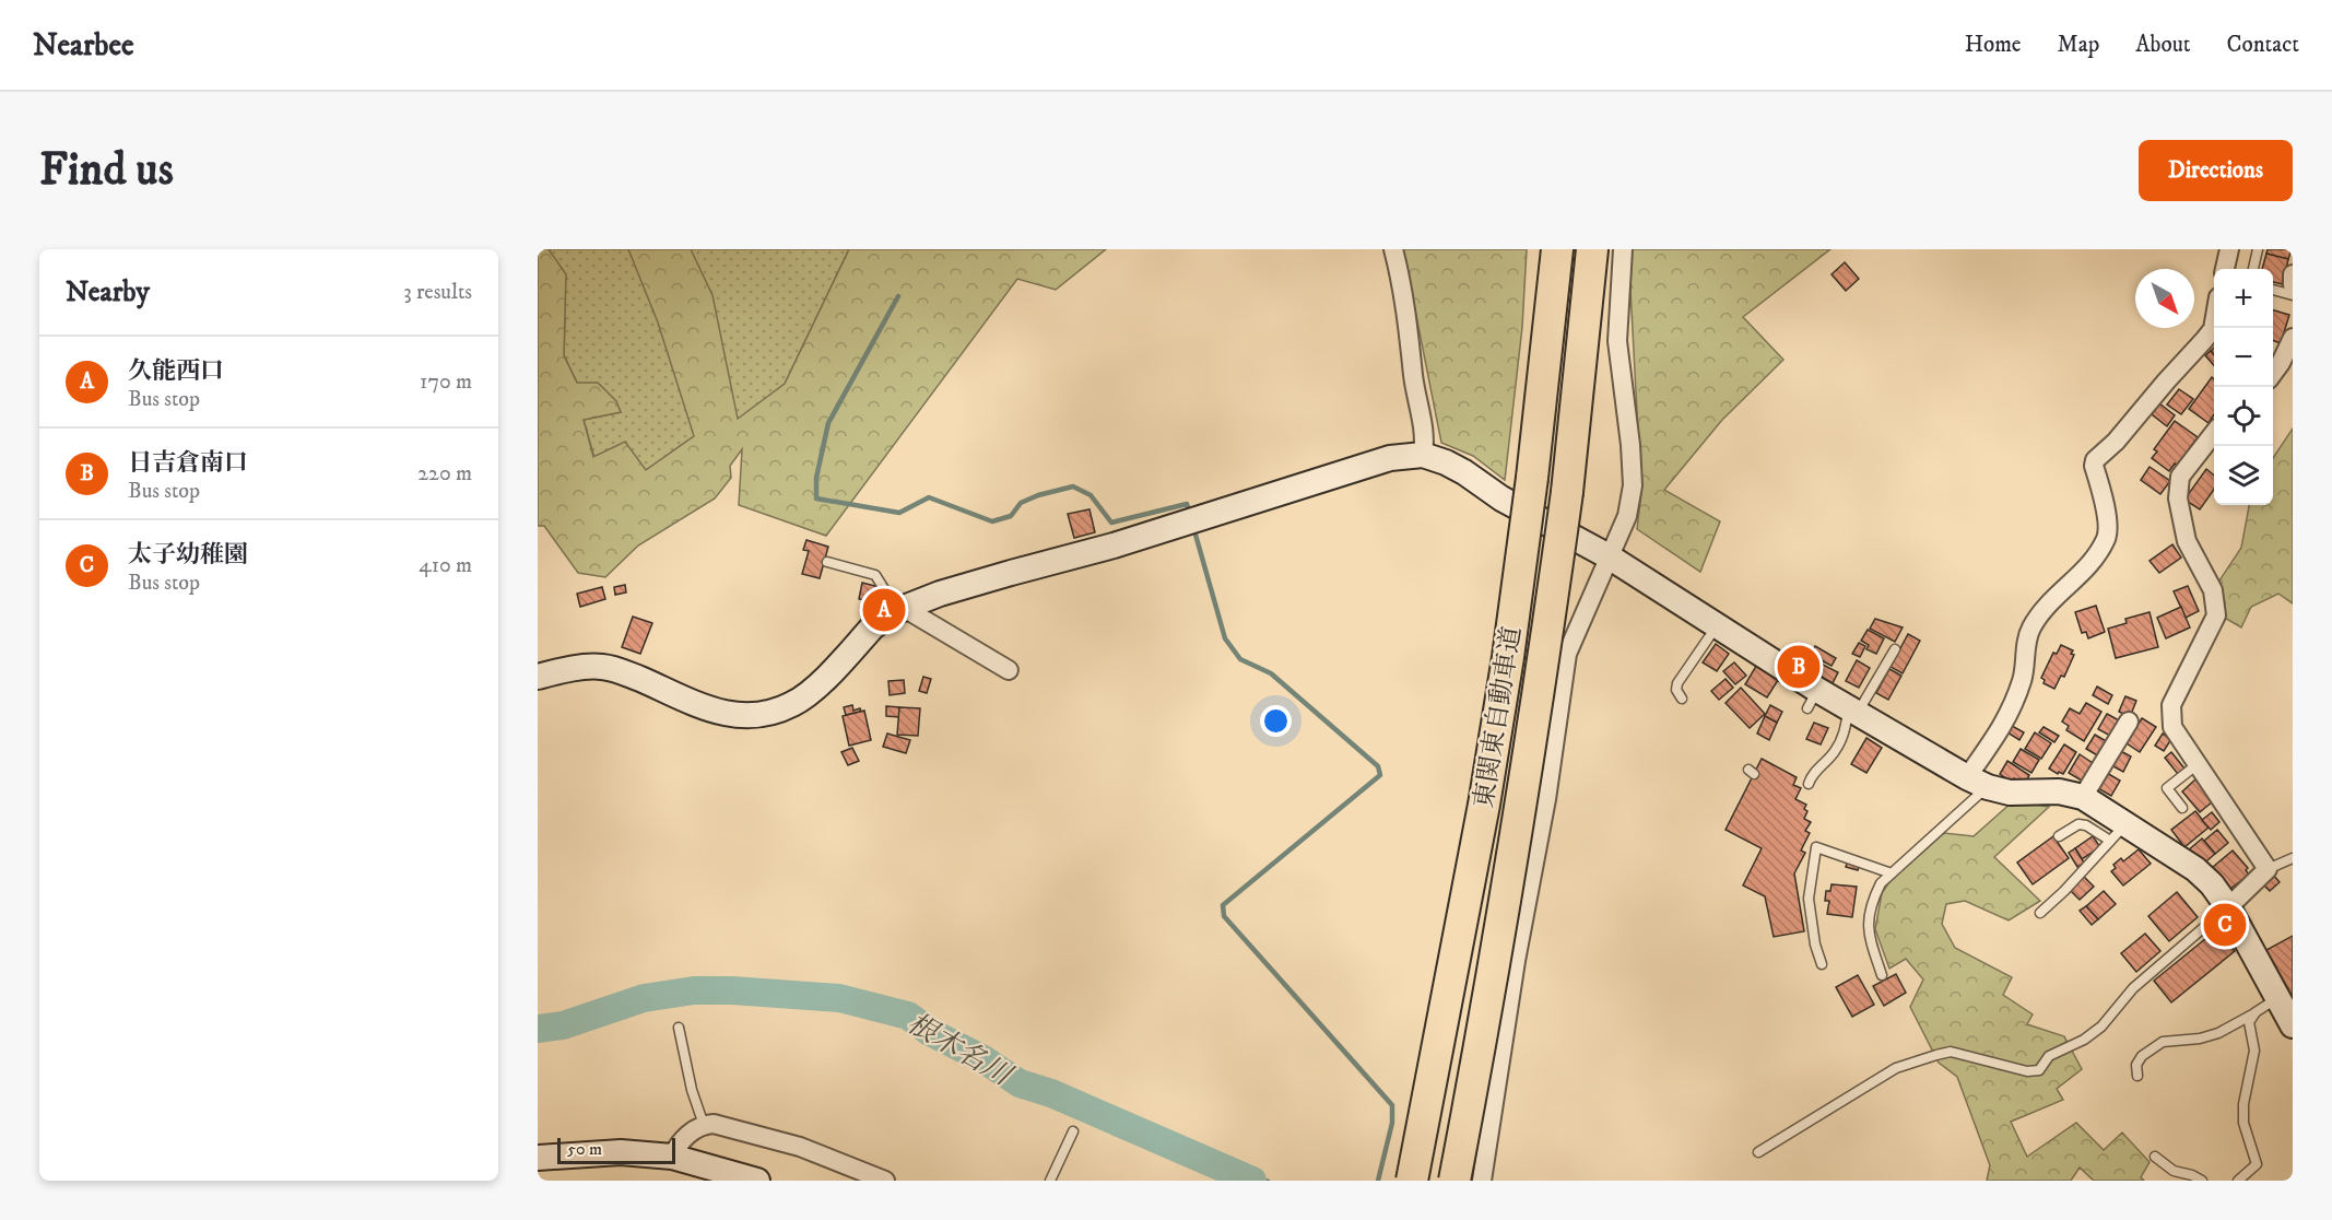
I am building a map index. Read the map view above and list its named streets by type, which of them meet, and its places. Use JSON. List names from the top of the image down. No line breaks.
{"streets":{"highway":["東関東自動車道"]},"water":["根木名川"],"scale_bar":"50 m","north":"bottom right","page":{"header":"Nearbee","nav":["Home","Map","About","Contact"],"buttons":"Directions","title":"Find us","heading":["Nearby","3 results"],"map_buttons":["+","−"],"list":[{"mark":"A","name":"久能西口","note":"Bus stop","value":"170 m"},{"mark":"B","name":"日吉倉南口","note":"Bus stop","value":"220 m"},{"mark":"C","name":"太子幼稚園","note":"Bus stop","value":"410 m"}],"pins":["A","B","C"],"scale":"50 m"}}
